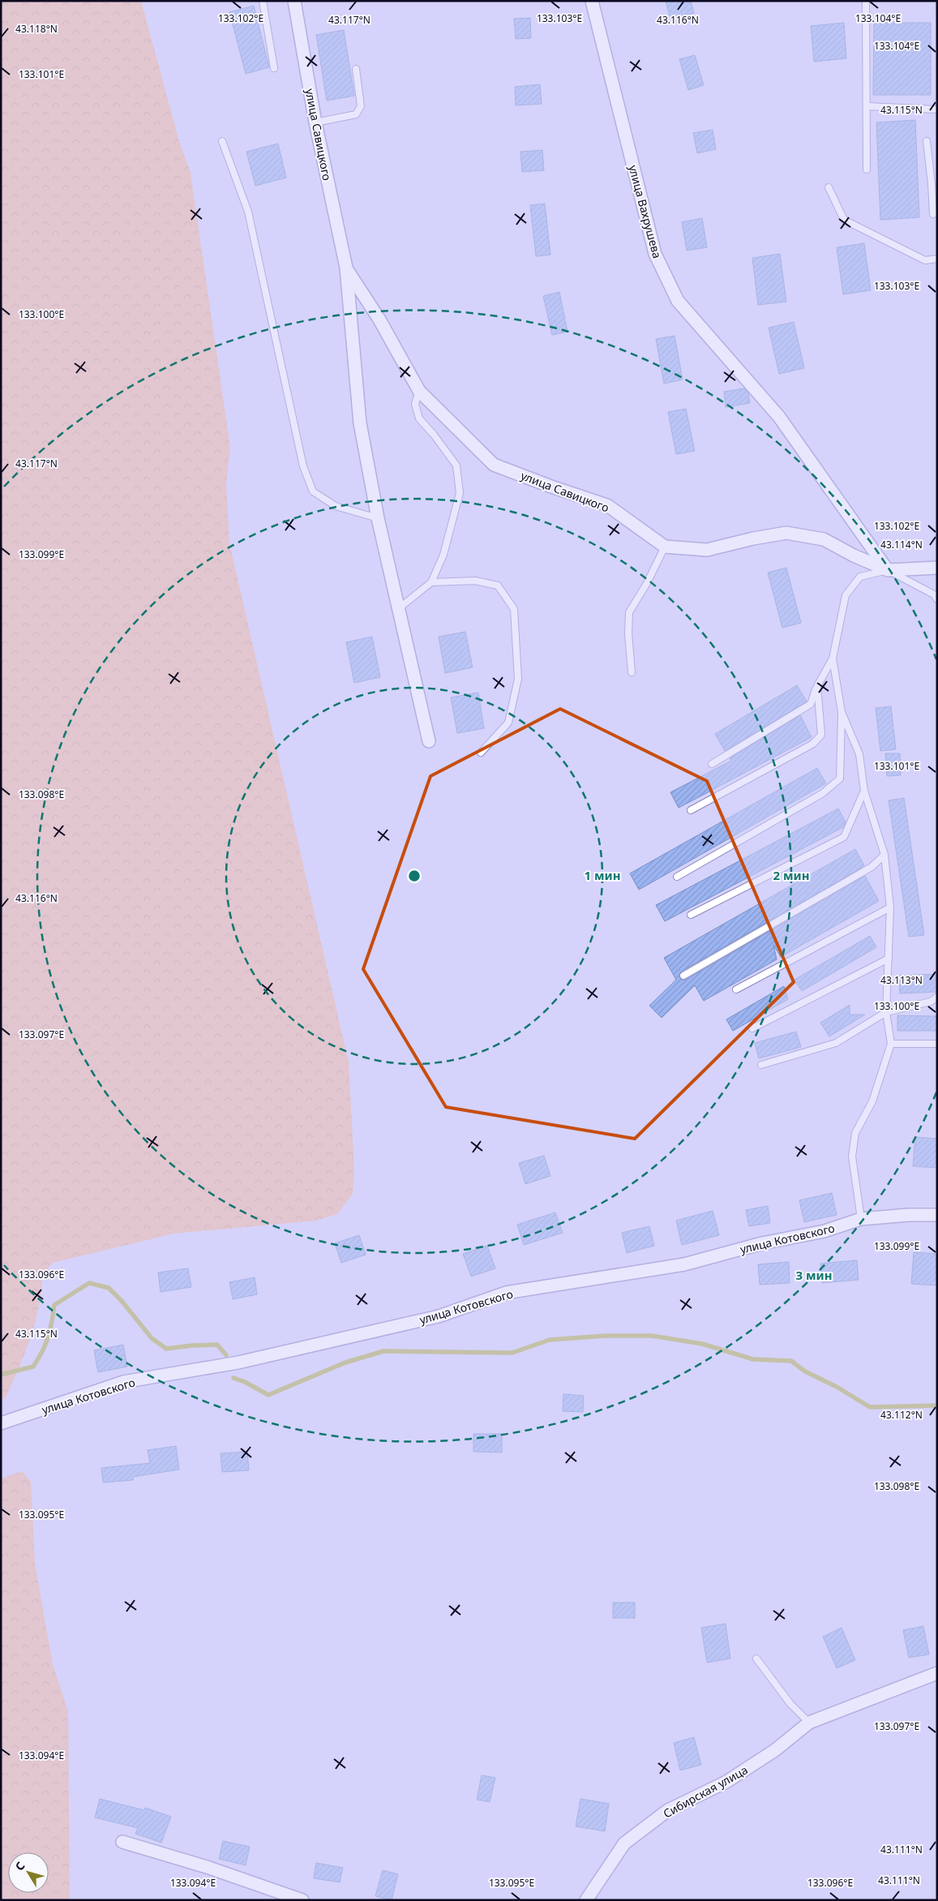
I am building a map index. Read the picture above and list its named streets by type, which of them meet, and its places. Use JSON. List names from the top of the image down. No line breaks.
{"streets":{"street":["улица Савицкого","улица Вахрушева","улица Котовского","Сибирская улица"]},"north":"top left","coordinates":["133.102°E","133.103°E","133.104°E","43.117°N","43.116°N","43.118°N","133.101°E","43.115°N","133.100°E","43.114°N","133.099°E","133.098°E","43.113°N","133.097°E","133.096°E","43.112°N","133.095°E","133.094°E","43.111°N"],"rings":["1 мин","2 мин","3 мин"]}
